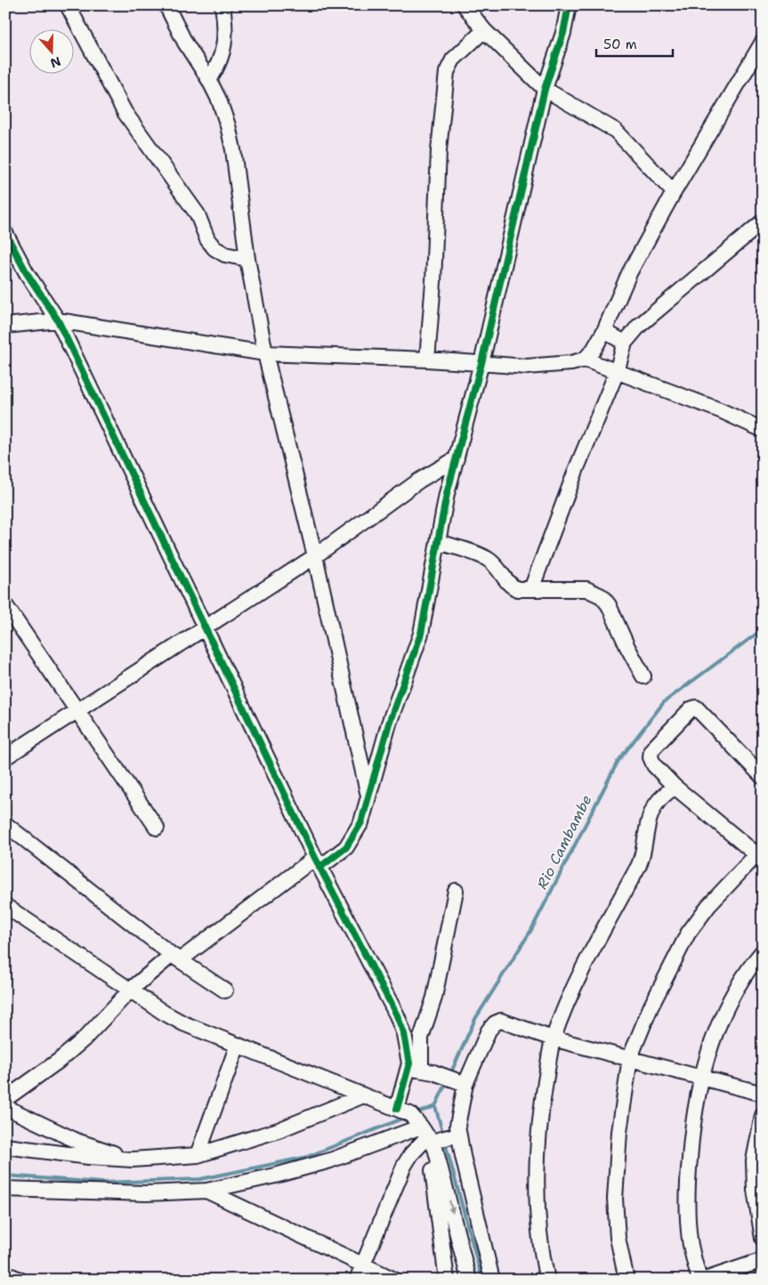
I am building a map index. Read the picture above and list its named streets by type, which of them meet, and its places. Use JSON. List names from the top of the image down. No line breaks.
{"water":["Rio Cambambe"],"scale_bar":"50 m","north":"bottom"}
